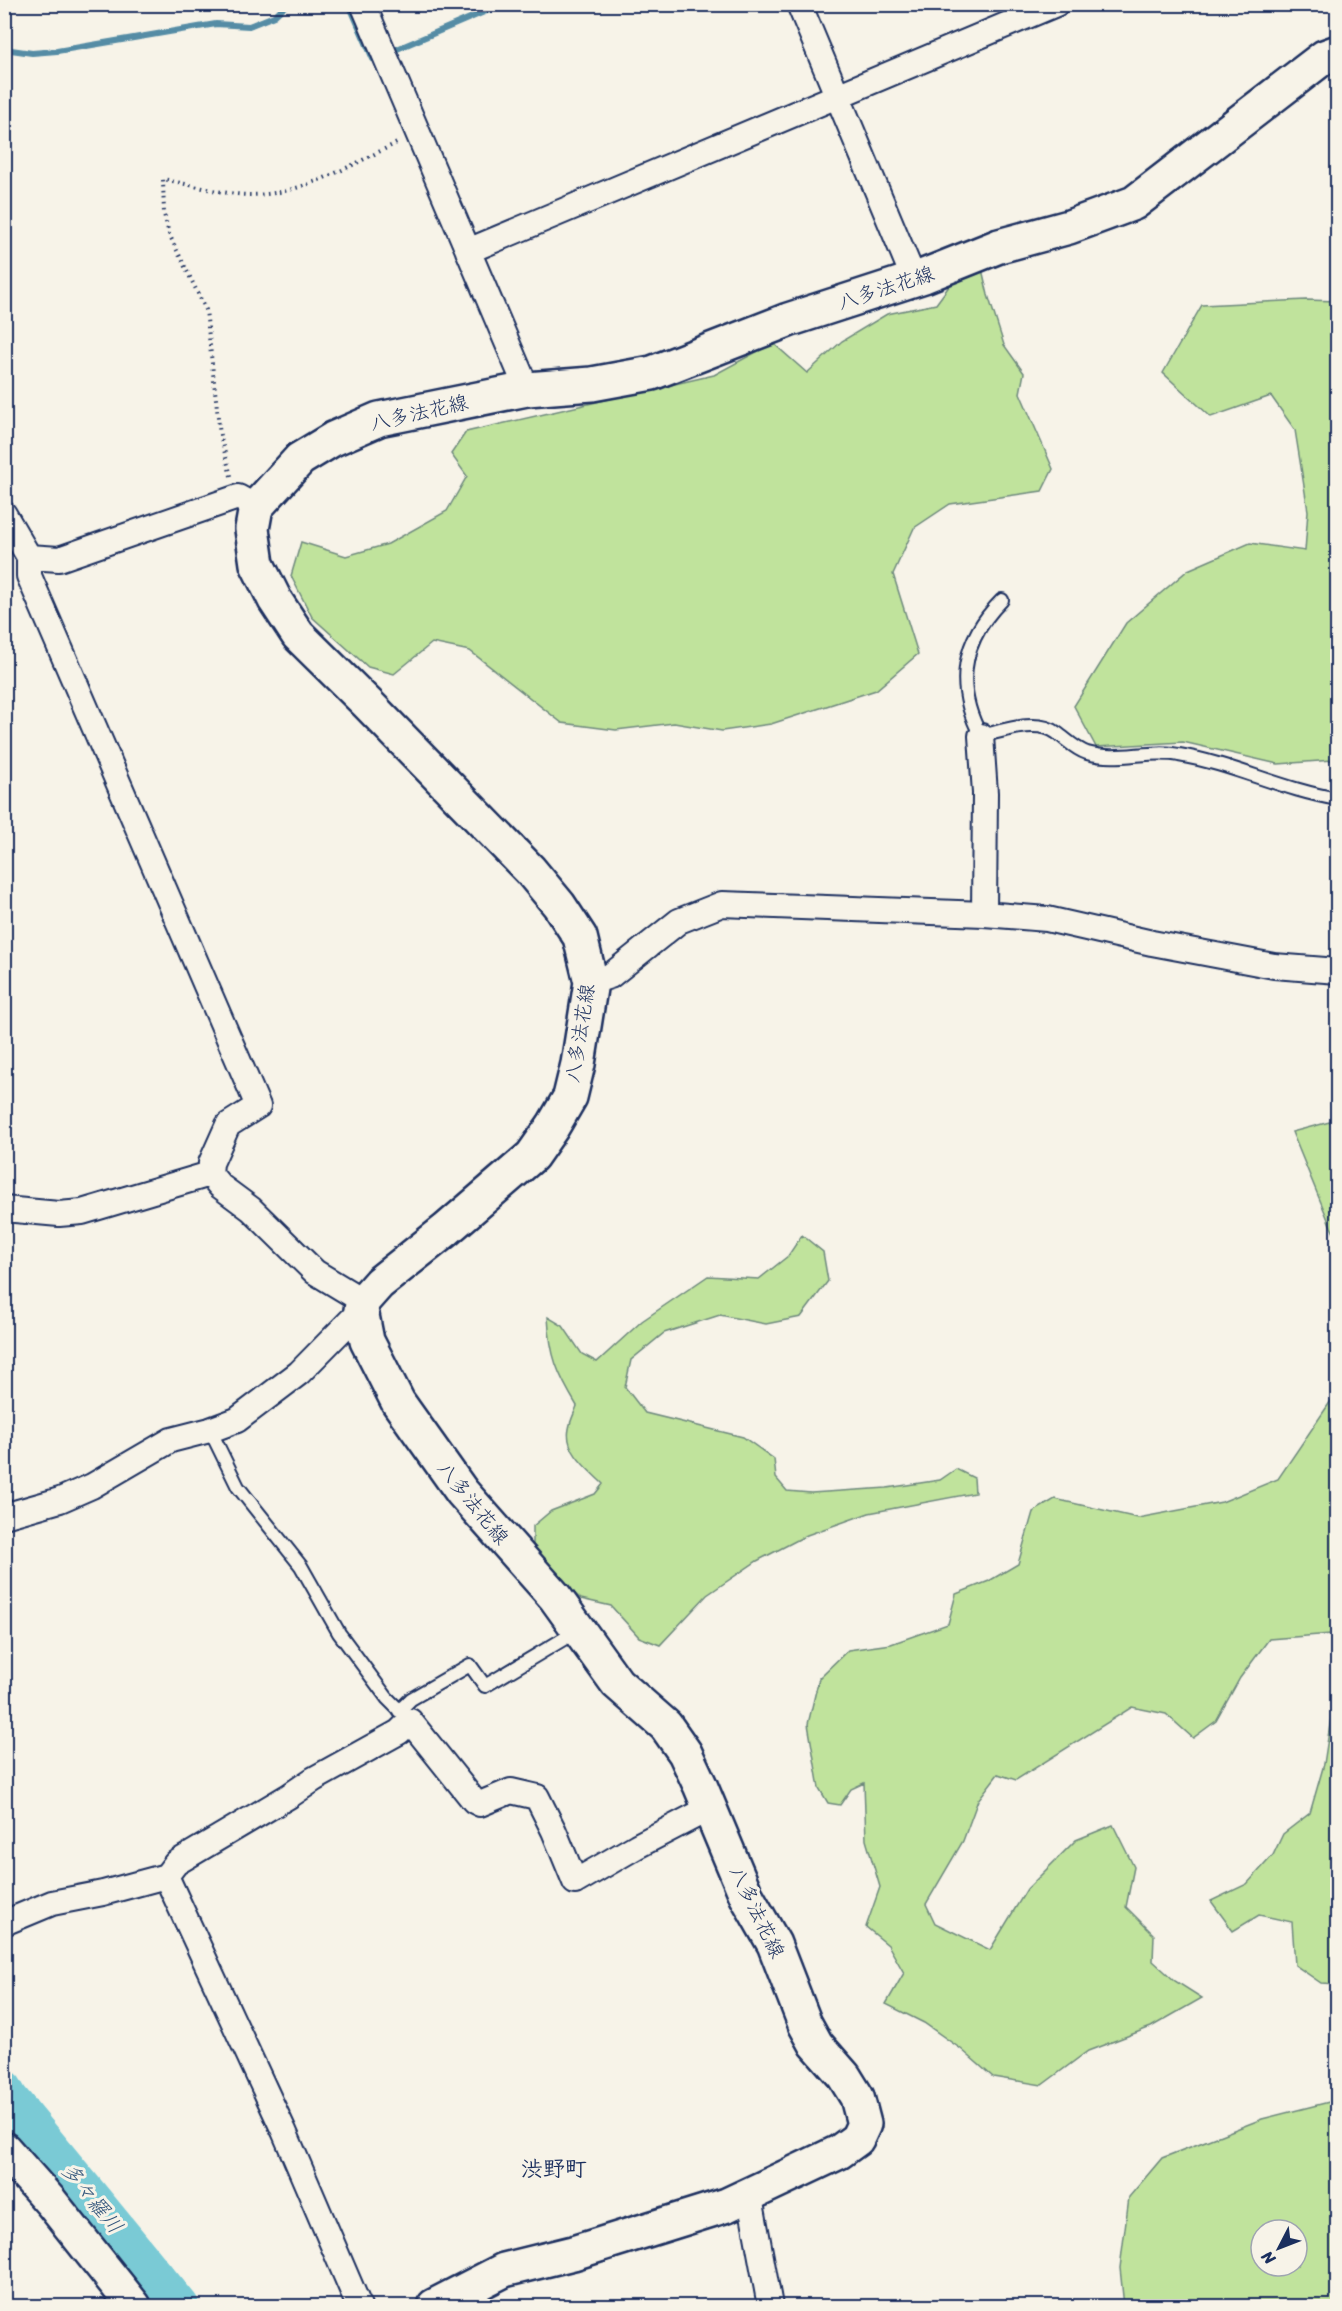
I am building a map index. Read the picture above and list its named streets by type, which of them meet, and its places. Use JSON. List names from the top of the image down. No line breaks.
{"streets":{"main road":["八多法花線"]},"districts":["渋野町"],"water":["多々羅川"],"north":"bottom left"}
